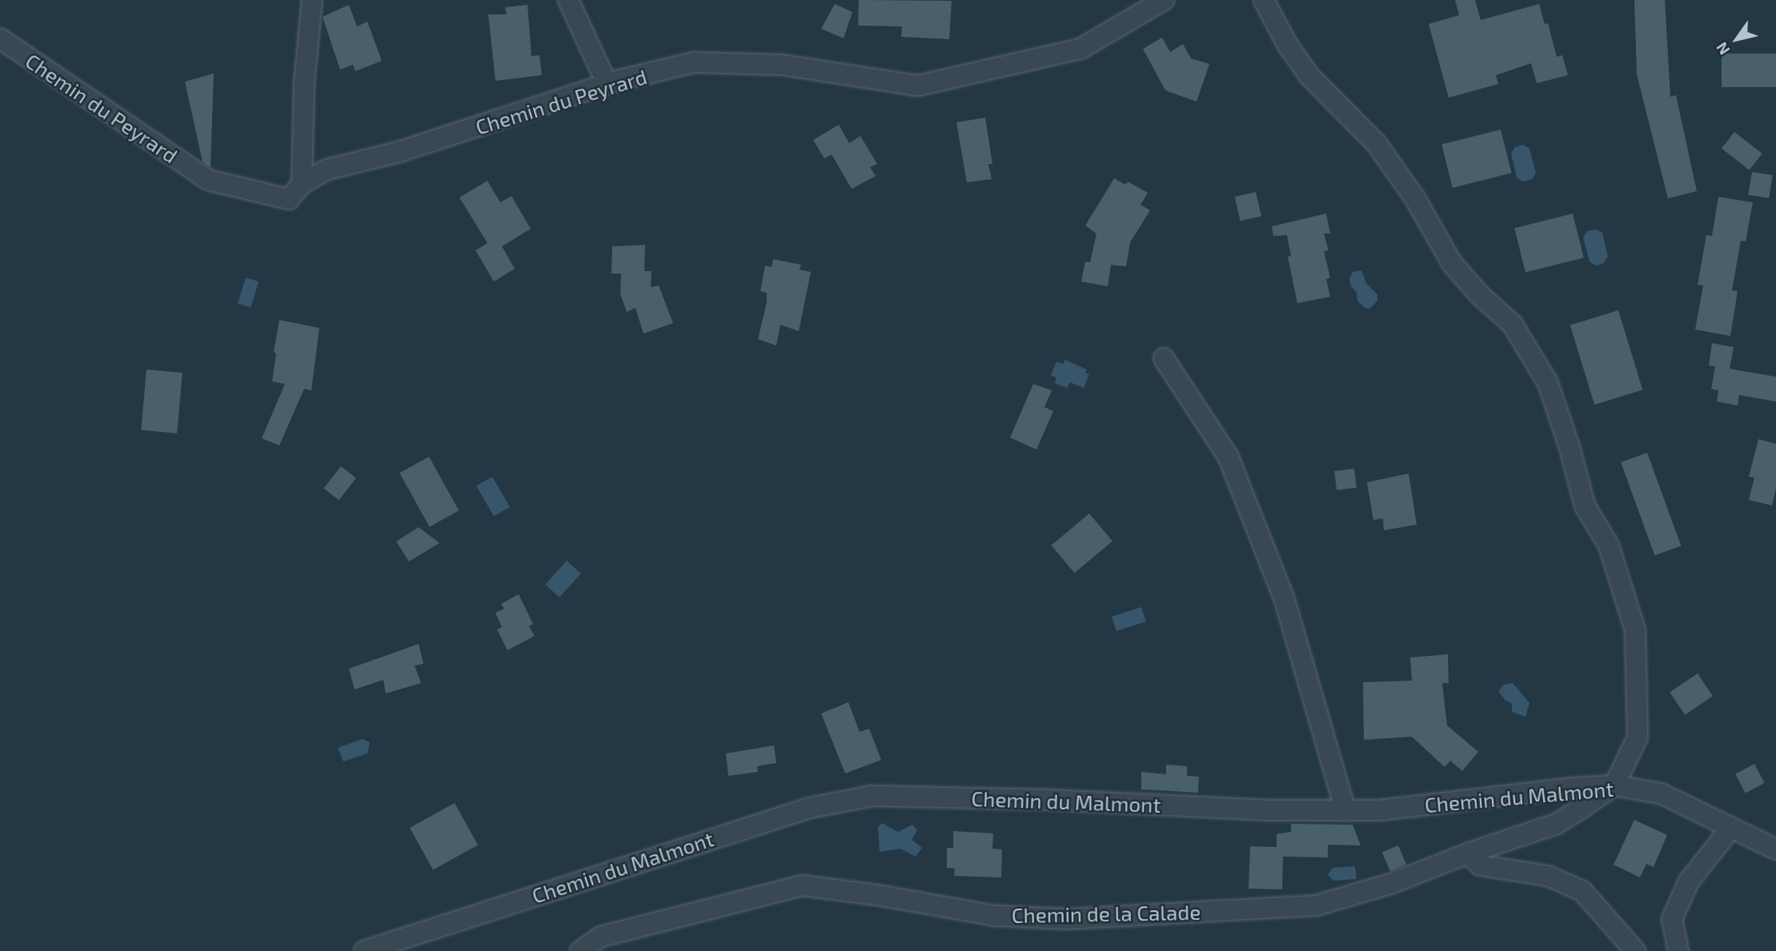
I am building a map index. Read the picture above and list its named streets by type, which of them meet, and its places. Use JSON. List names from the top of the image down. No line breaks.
{"streets":{"street":["Chemin du Peyrard","Chemin du Malmont","Chemin de la Calade"]},"crossings":[["Chemin du Malmont","Chemin de la Calade"]],"north":"bottom left"}
